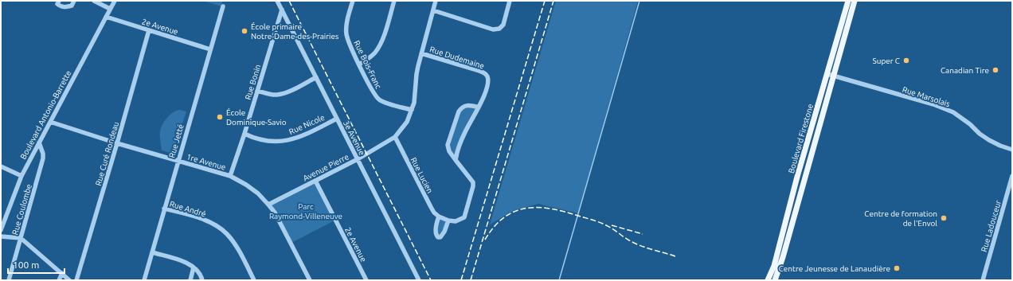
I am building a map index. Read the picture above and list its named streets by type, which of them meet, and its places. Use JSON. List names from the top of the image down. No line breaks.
{"streets":{"main road":["Boulevard Firestone"],"street":["2e Avenue","Rue Dudemaine","Rue Bois-Franc","Rue Bonin","Rue Marsolais","Boulevard Antonio-Barrette","Rue Nicole","3e Avenue","Rue Jetté","Rue Curé Rondeau","1re Avenue","Avenue Pierre","Rue Lucien","Rue André","Rue Coulombe","Rue Ladouceur"]},"crossings":[["2e Avenue","Boulevard Antonio-Barrette"],["2e Avenue","Rue Jetté"],["2e Avenue","Rue Curé Rondeau"],["2e Avenue","Avenue Pierre"],["Rue Dudemaine","Avenue Pierre"],["Rue Bois-Franc","Avenue Pierre"],["Rue Bonin","Rue Nicole"],["Rue Bonin","3e Avenue"],["Rue Bonin","1re Avenue"],["Rue Marsolais","Boulevard Firestone"],["Boulevard Antonio-Barrette","1re Avenue"],["Boulevard Antonio-Barrette","Rue Coulombe"],["Rue Nicole","3e Avenue"],["3e Avenue","Avenue Pierre"],["Rue Jetté","1re Avenue"],["Rue Jetté","Rue André"],["Rue Curé Rondeau","1re Avenue"],["1re Avenue","Avenue Pierre"],["Avenue Pierre","Rue Lucien"]],"parks":["Parc Raymond-Villeneuve"],"places":["École primaire Notre-Dame-des-Prairies","Super C","Canadian Tire","École Dominique-Savio","Centre de formation de l'Envol","Centre Jeunesse de Lanaudière"],"scale_bar":"100 m"}
